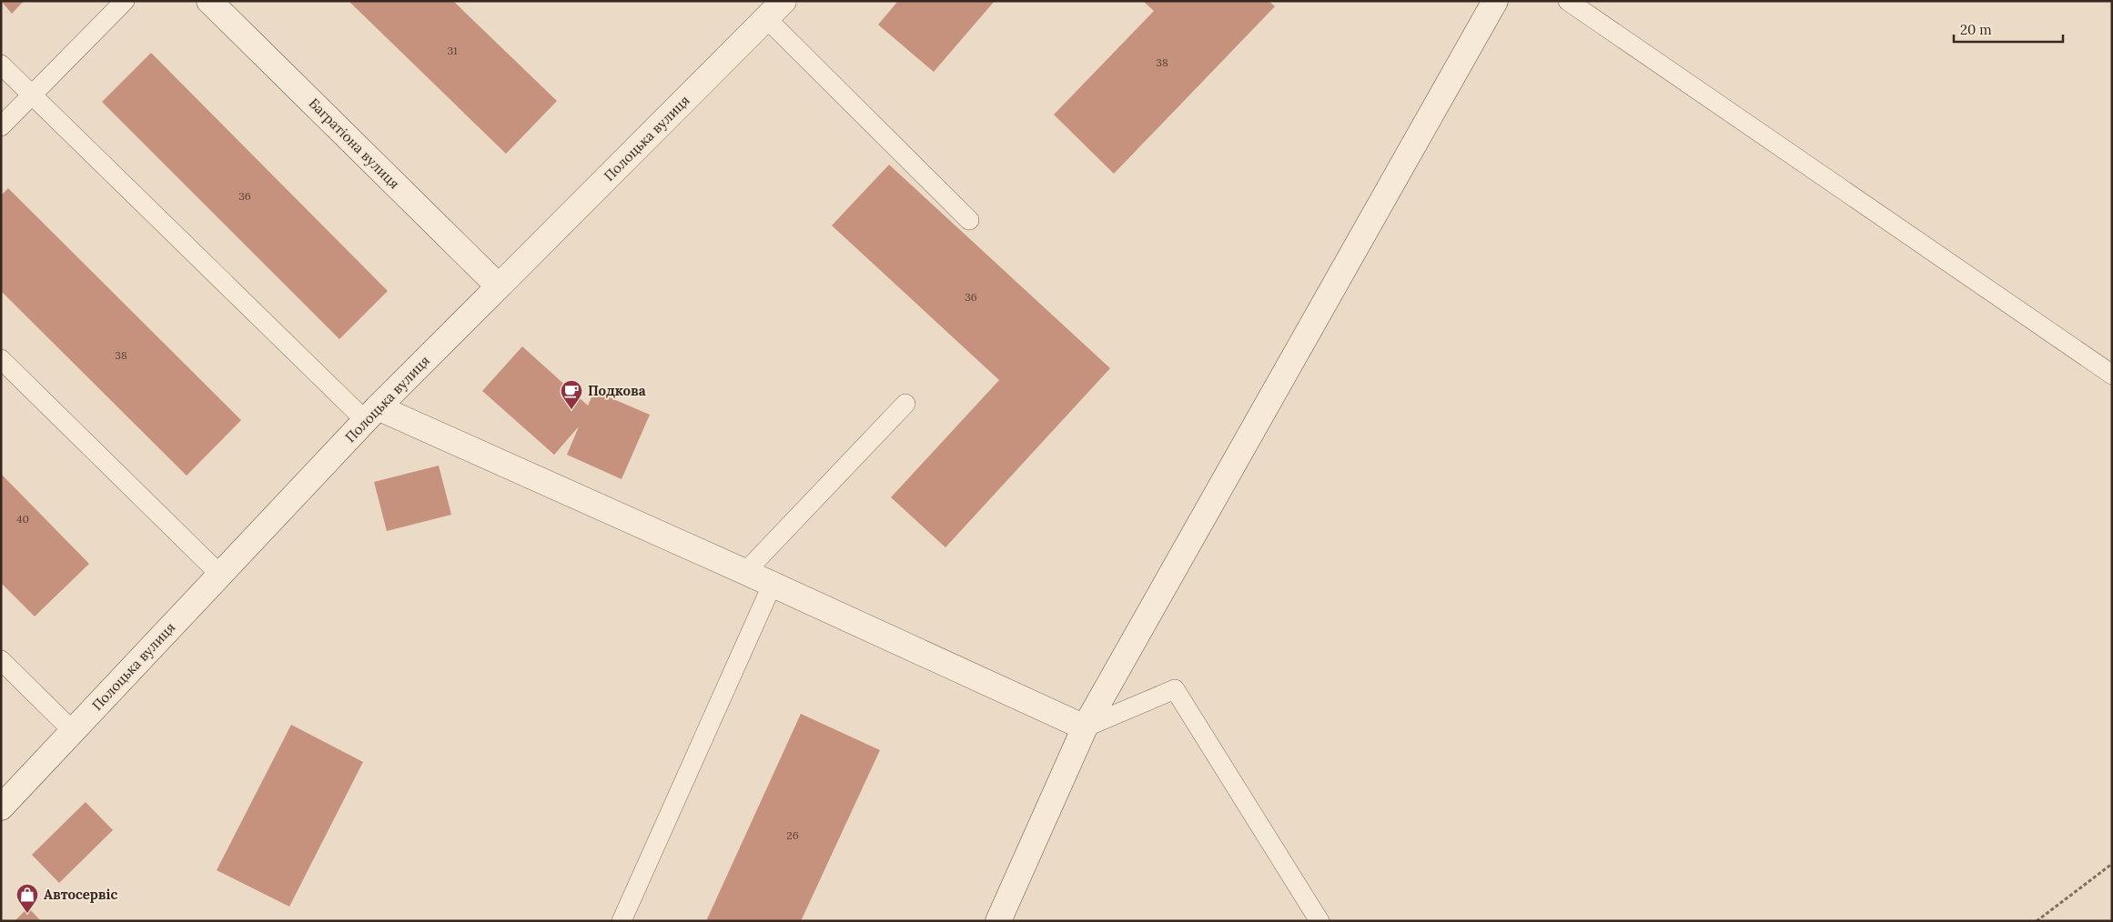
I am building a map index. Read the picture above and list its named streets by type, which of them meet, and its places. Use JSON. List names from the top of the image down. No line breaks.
{"streets":{"street":["Полоцька вулиця","Багратіона вулиця"]},"crossings":[["Полоцька вулиця","Багратіона вулиця"]],"places":{"cafe":["Подкова"],"shop":["Автосервіс"]},"house_numbers":["31","38","36","36","38","40","26"],"scale_bar":"20 m"}
